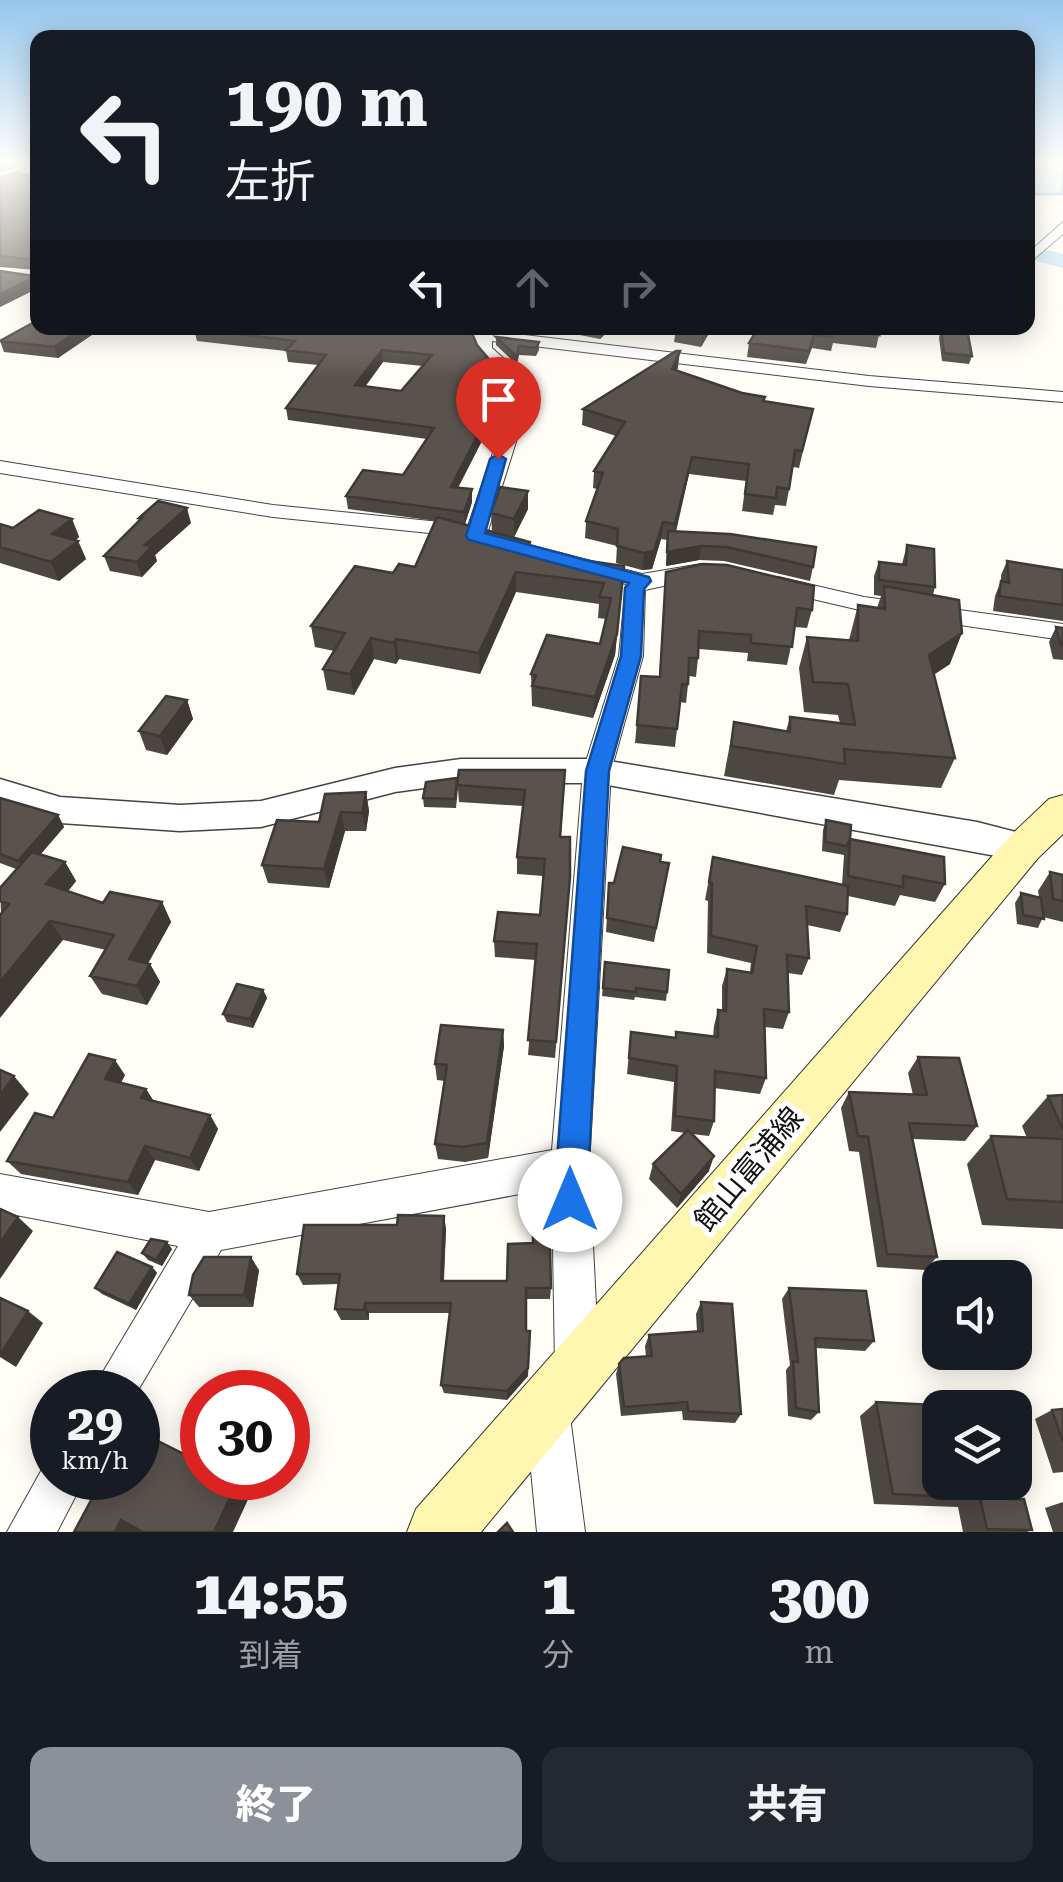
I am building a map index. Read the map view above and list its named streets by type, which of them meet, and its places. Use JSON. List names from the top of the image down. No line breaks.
{"streets":{"main road":["館山富浦線"]},"page":{"turn":["190 m","左折"],"speed":"29 km/h","limit":"30","eta":["14:55","到着","1","分","300","m"],"buttons":["終了","共有"]}}
